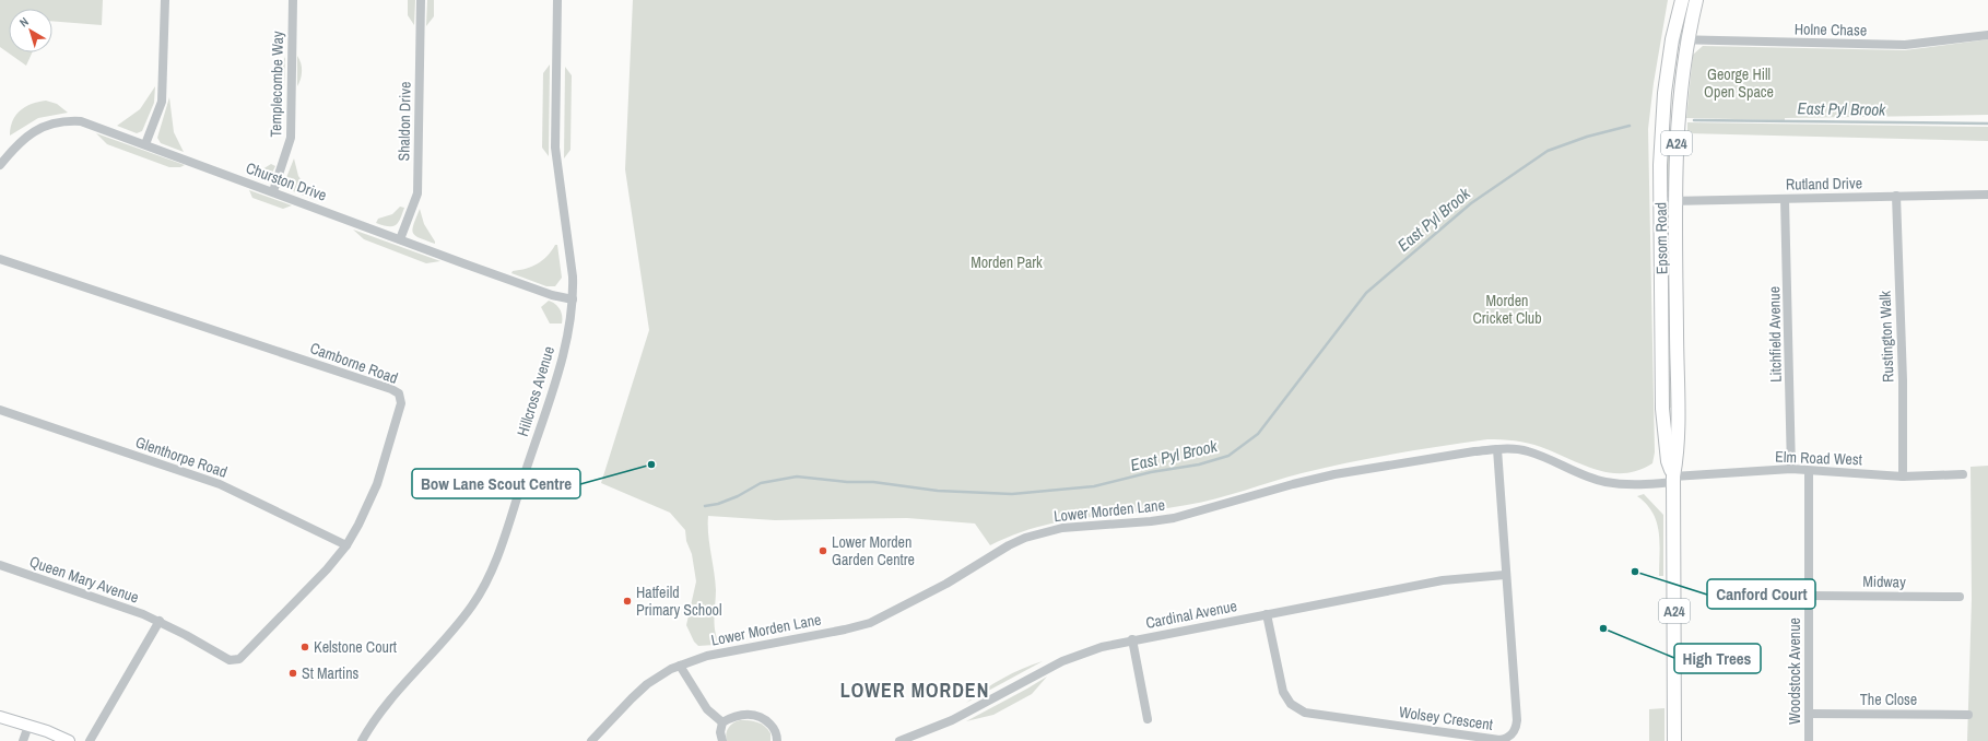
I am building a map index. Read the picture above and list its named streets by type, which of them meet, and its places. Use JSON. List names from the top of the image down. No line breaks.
{"streets":{"highway":["A24","Epsom Road"],"street":["Holne Chase","Templecombe Way","Shaldon Drive","Churston Drive","Rutland Drive","Litchfield Avenue","Rustington Walk","Camborne Road","Hillcross Avenue","Glenthorpe Road","Elm Road West","Lower Morden Lane","Queen Mary Avenue","Midway","Cardinal Avenue","Woodstock Avenue","The Close","Wolsey Crescent"]},"crossings":[["Holne Chase","Epsom Road"],["Templecombe Way","Churston Drive"],["Shaldon Drive","Churston Drive"],["Churston Drive","Hillcross Avenue"],["Rutland Drive","Epsom Road"],["Rutland Drive","Litchfield Avenue"],["Rutland Drive","Rustington Walk"],["Epsom Road","Elm Road West"],["Epsom Road","Lower Morden Lane"],["Litchfield Avenue","Elm Road West"],["Rustington Walk","Elm Road West"],["Camborne Road","Glenthorpe Road"],["Camborne Road","Queen Mary Avenue"],["Elm Road West","Lower Morden Lane"],["Elm Road West","Woodstock Avenue"],["Lower Morden Lane","Wolsey Crescent"],["Midway","Woodstock Avenue"],["Cardinal Avenue","Wolsey Crescent"],["Woodstock Avenue","The Close"]],"districts":["LOWER MORDEN"],"water":["East Pyl Brook"],"parks":["George Hill Open Space","Morden Park","Morden Cricket Club"],"places":["Bow Lane Scout Centre","Lower Morden Garden Centre","Canford Court","Hatfeild Primary School","High Trees","Kelstone Court","St Martins"],"north":"top left"}
